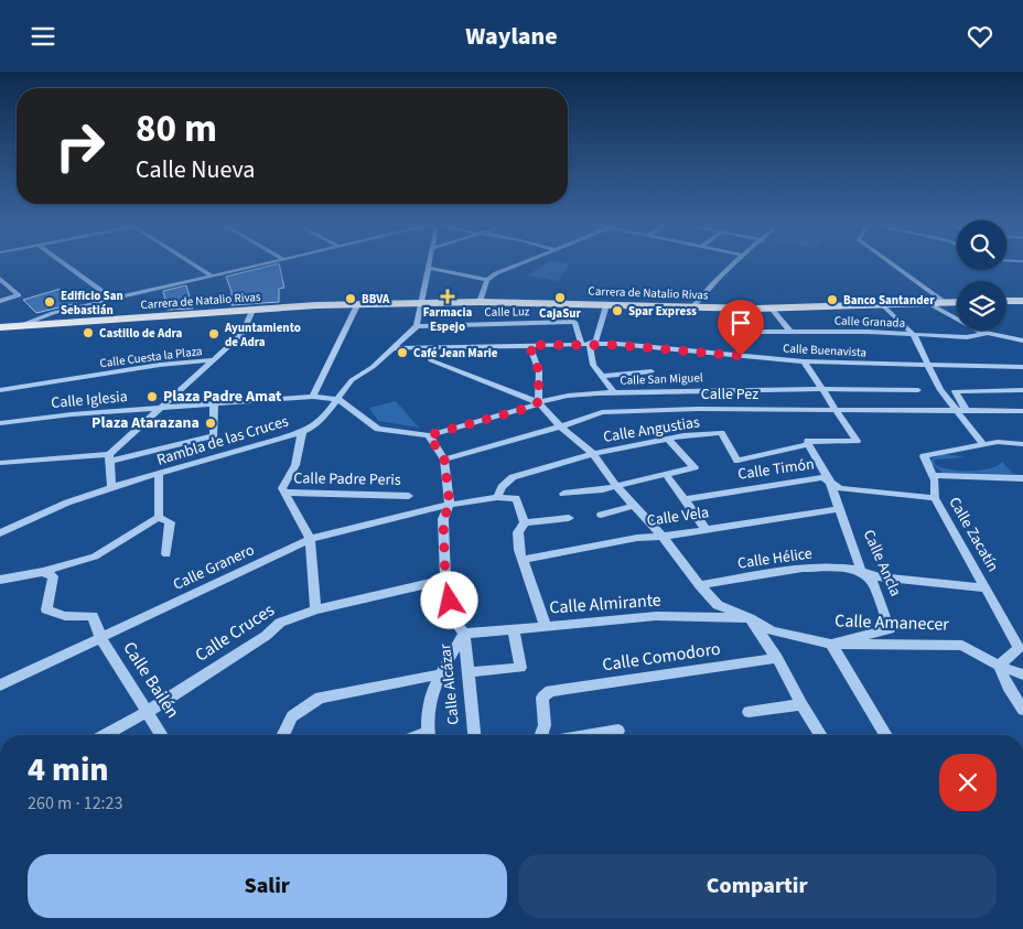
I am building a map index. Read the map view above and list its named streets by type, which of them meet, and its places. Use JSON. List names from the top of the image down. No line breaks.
{"streets":{"highway":["Carrera de Natalio Rivas"],"street":["Calle Luz","Calle Granada","Calle Buenavista","Calle Cuesta la Plaza","Calle San Miguel","Calle Pez","Calle Iglesia","Calle Angustias","Rambla de las Cruces","Calle Timón","Calle Padre Peris","Calle Vela","Calle Zacatín","Calle Hélice","Calle Ancla","Calle Granero","Calle Almirante","Calle Amanecer","Calle Cruces","Calle Comodoro","Calle Bailén","Calle Alcázar"]},"crossings":[["Carrera de Natalio Rivas","Calle Cuesta la Plaza"],["Calle Luz","Calle Buenavista"],["Calle Luz","Rambla de las Cruces"],["Calle Buenavista","Calle Angustias"],["Calle Buenavista","Rambla de las Cruces"],["Calle San Miguel","Calle Angustias"],["Calle San Miguel","Calle Amanecer"],["Calle San Miguel","Calle Alcázar"],["Calle Pez","Calle Angustias"],["Calle Pez","Calle Amanecer"],["Calle Pez","Calle Alcázar"],["Calle Iglesia","Rambla de las Cruces"],["Calle Angustias","Calle Ancla"],["Calle Angustias","Calle Amanecer"],["Calle Timón","Calle Zacatín"],["Calle Timón","Calle Ancla"],["Calle Vela","Calle Ancla"],["Calle Vela","Calle Amanecer"],["Calle Zacatín","Calle Hélice"],["Calle Zacatín","Calle Amanecer"],["Calle Hélice","Calle Ancla"],["Calle Hélice","Calle Amanecer"],["Calle Ancla","Calle Amanecer"],["Calle Granero","Calle Bailén"],["Calle Granero","Calle Alcázar"],["Calle Almirante","Calle Amanecer"],["Calle Almirante","Calle Alcázar"],["Calle Cruces","Calle Bailén"],["Calle Cruces","Calle Alcázar"]],"places":{"health":["Farmacia Espejo"],"other":["CajaSur","BBVA","Banco Santander","Edificio San Sebastián","Spar Express","Castillo de Adra","Ayuntamiento de Adra","Café Jean Marie","Plaza Padre Amat","Plaza Atarazana"]},"page":{"header":"Waylane","turn":["80 m","Calle Nueva"],"heading":["4 min","260 m · 12:23"],"buttons":["Salir","Compartir"]}}
